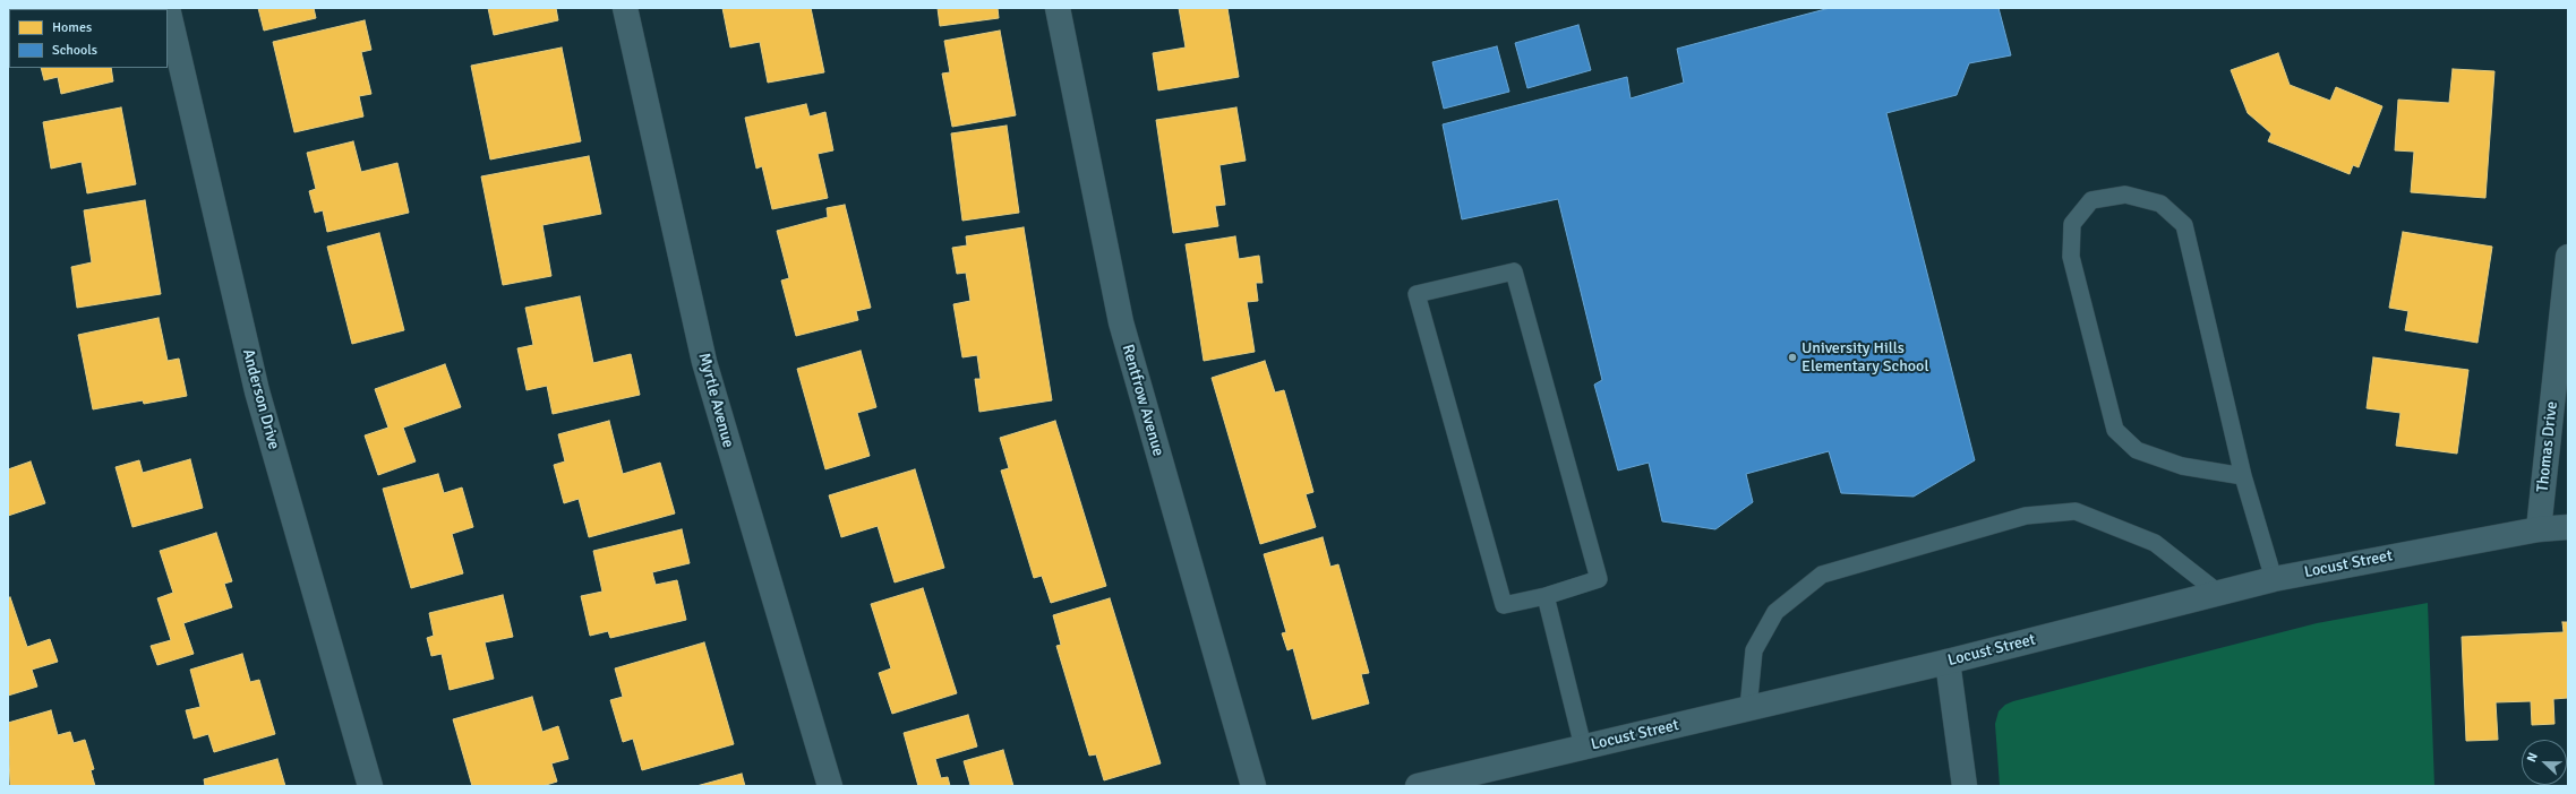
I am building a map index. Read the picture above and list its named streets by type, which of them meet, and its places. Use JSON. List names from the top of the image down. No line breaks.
{"streets":{"street":["Anderson Drive","Myrtle Avenue","Rentfrow Avenue","Thomas Drive","Locust Street"]},"crossings":[["Thomas Drive","Locust Street"]],"places":["University Hills Elementary School"],"legend":["Homes","Schools"],"north":"left"}
